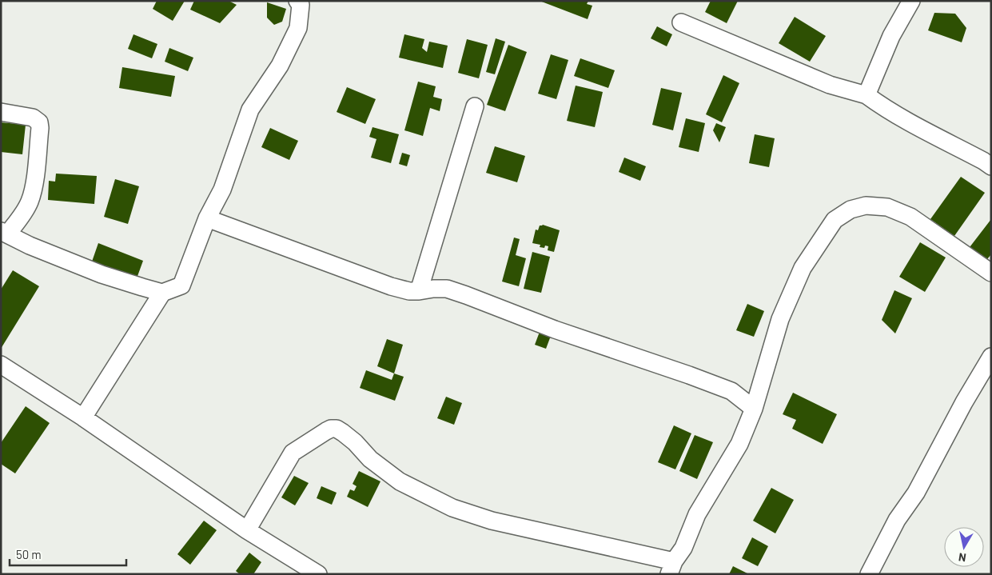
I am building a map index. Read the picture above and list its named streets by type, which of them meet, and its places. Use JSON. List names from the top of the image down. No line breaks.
{"scale_bar":"50 m","north":"bottom"}
